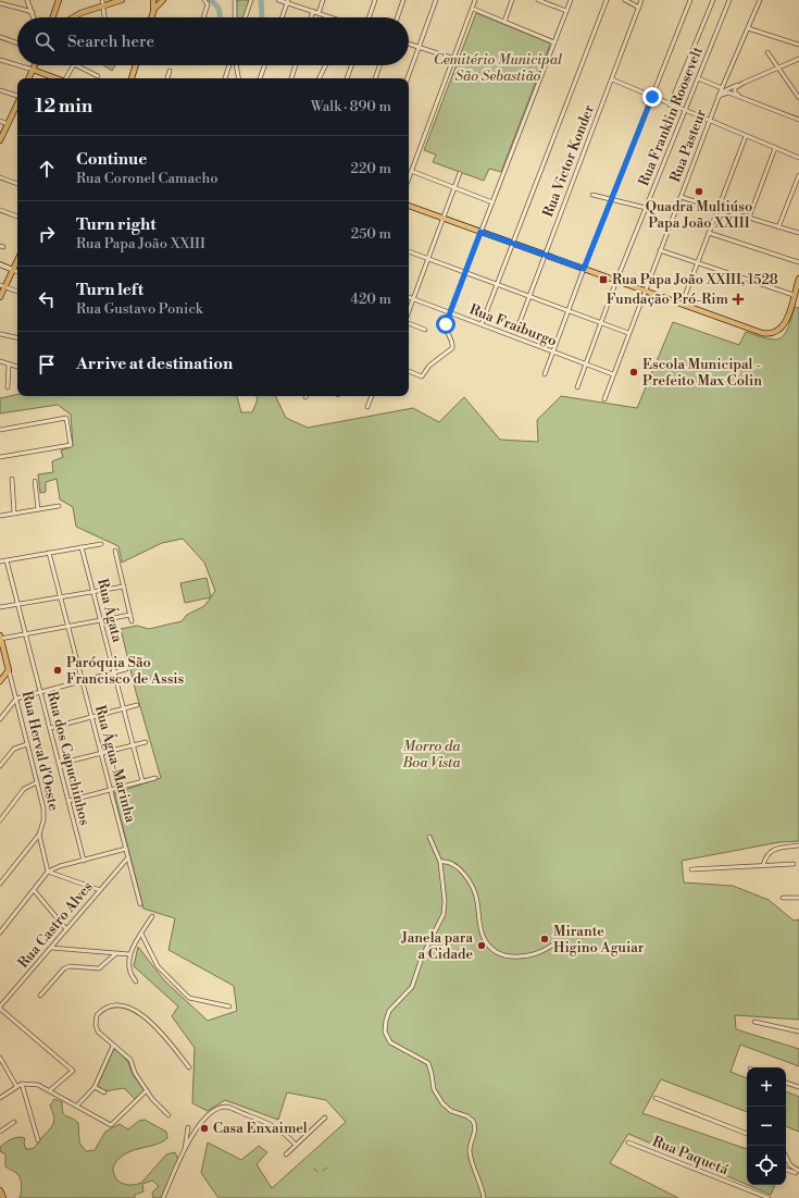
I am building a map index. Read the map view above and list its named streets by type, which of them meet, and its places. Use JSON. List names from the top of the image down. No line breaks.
{"streets":{"main road":["Rua Herval d'Oeste"],"street":["Rua Franklin Roosevelt","Rua Pasteur","Rua Victor Konder","Rua Fraiburgo","Rua Ágata","Rua dos Capuchinhos","Rua Água-Marinha","Rua Castro Alves","Rua Paquetá"]},"crossings":[["Rua Franklin Roosevelt","Rua Fraiburgo"],["Rua Pasteur","Rua Fraiburgo"],["Rua Água-Marinha","Rua Castro Alves"]],"parks":["Cemitério Municipal São Sebastião","Morro da Boa Vista"],"places":{"other":["Quadra Multiúso Papa João XXIII","Escola Municipal - Prefeito Max Colin","Paróquia São Francisco de Assis","Mirante Higino Aguiar","Janela para a Cidade","Casa Enxaimel"],"transit":["Rua Papa João XXIII, 1528"],"health":["Fundação Pró-Rim"]},"page":{"search":"Search here","heading":["12 min","Walk · 890 m"],"list":[["Continue","Rua Coronel Camacho","220 m"],["Turn right","Rua Papa João XXIII","250 m"],["Turn left","Rua Gustavo Ponick","420 m"],"Arrive at destination"],"map_buttons":["+","−"]}}
